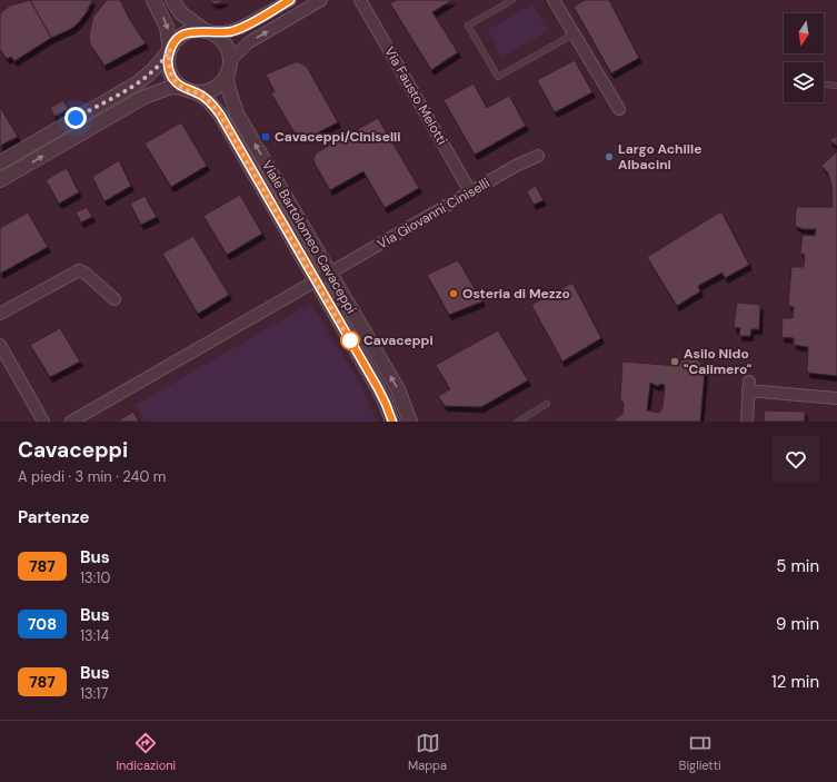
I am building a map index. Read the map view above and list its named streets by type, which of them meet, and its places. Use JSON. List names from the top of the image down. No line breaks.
{"streets":{"street":["Via Fausto Melotti","Via Giovanni Ciniselli","Viale Bartolomeo Cavaceppi"]},"crossings":[["Via Fausto Melotti","Via Giovanni Ciniselli"],["Via Giovanni Ciniselli","Viale Bartolomeo Cavaceppi"]],"places":{"transit":["Cavaceppi/Ciniselli"],"other":["Largo Achille Albacini","Osteria di Mezzo","Cavaceppi","Asilo Nido \"Calimero\""]},"lines":["bus line 787"],"north":"bottom","page":{"heading":[["Cavaceppi","A piedi · 3 min · 240 m"],"Partenze"],"list":[{"mark":"787","name":"Bus","note":"13:10","value":"5 min"},{"mark":"708","name":"Bus","note":"13:14","value":"9 min"},{"mark":"787","name":"Bus","note":"13:17","value":"12 min"}],"tabs":["Indicazioni","Mappa","Biglietti"]}}
